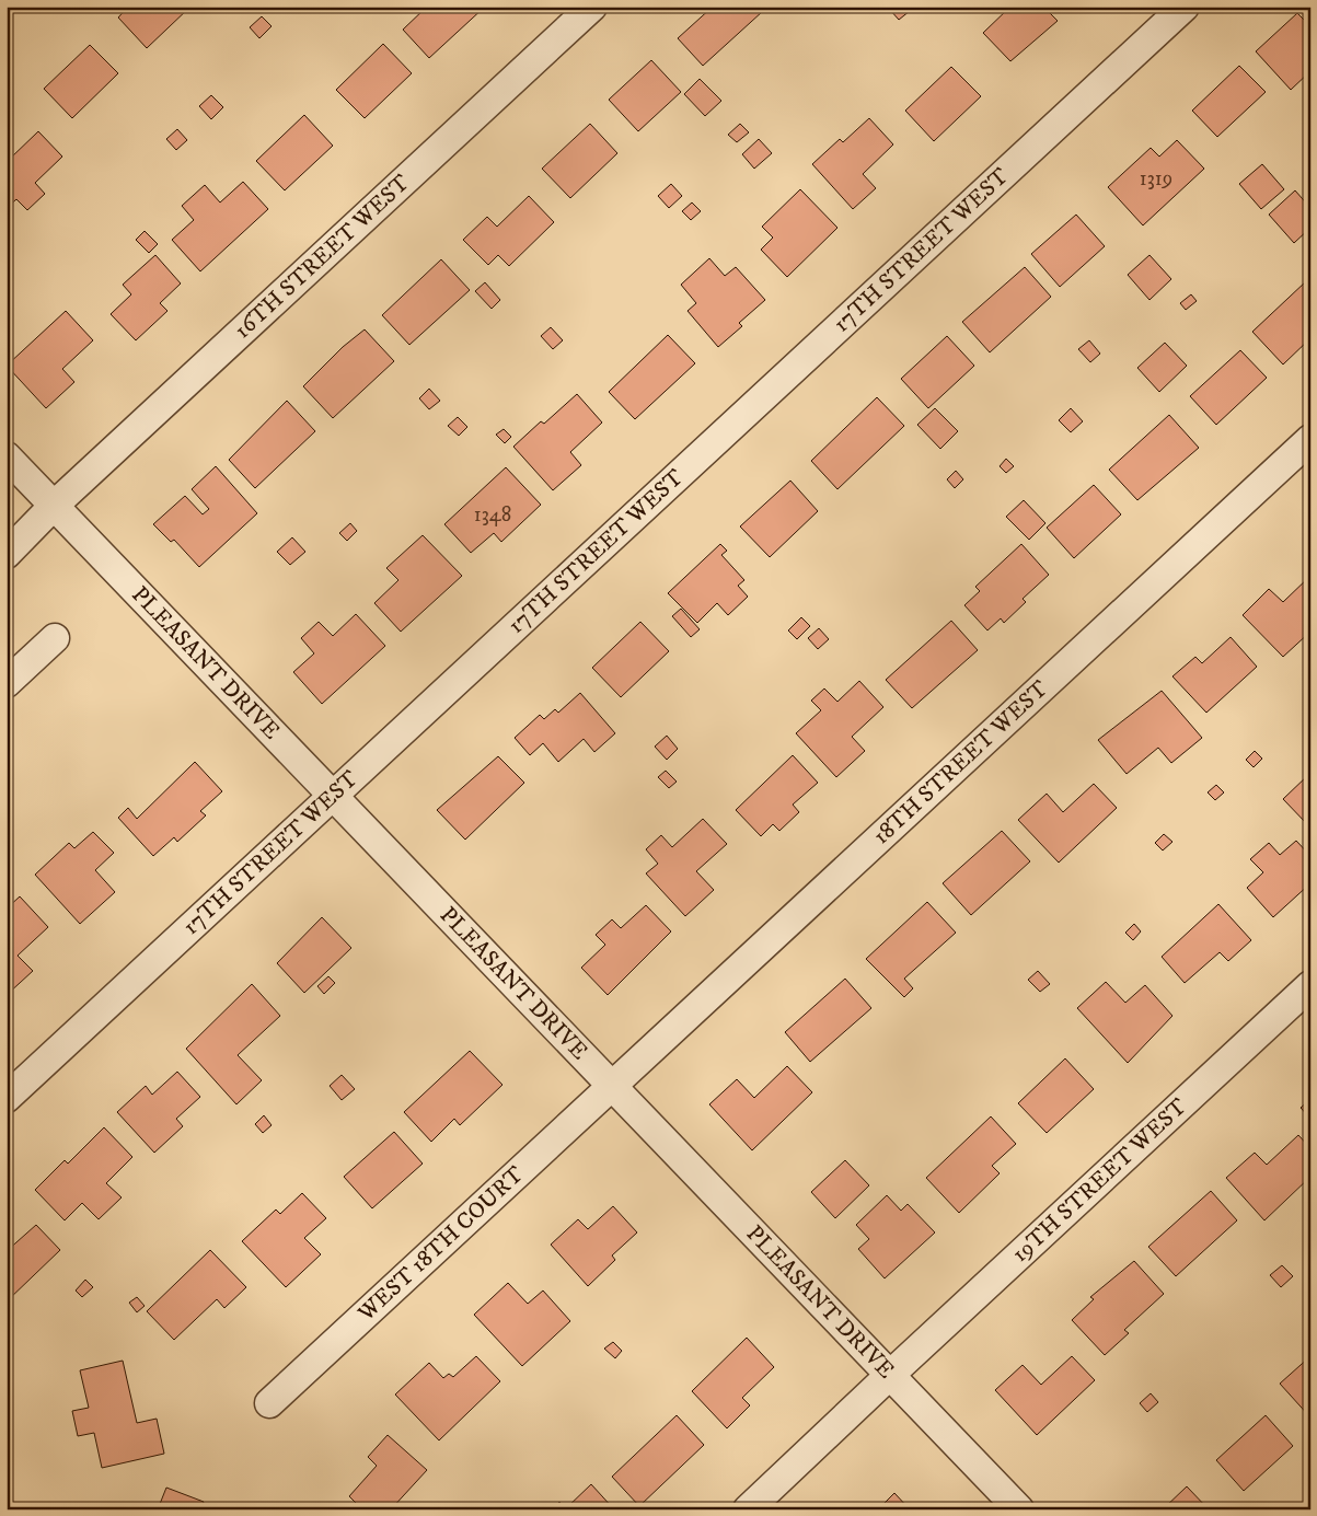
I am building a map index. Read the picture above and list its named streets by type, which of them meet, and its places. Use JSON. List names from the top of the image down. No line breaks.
{"streets":{"street":["17TH STREET WEST","16TH STREET WEST","PLEASANT DRIVE","18TH STREET WEST","19TH STREET WEST","WEST 18TH COURT"]},"crossings":[["17TH STREET WEST","PLEASANT DRIVE"],["16TH STREET WEST","PLEASANT DRIVE"],["PLEASANT DRIVE","18TH STREET WEST"],["PLEASANT DRIVE","19TH STREET WEST"],["PLEASANT DRIVE","WEST 18TH COURT"],["18TH STREET WEST","WEST 18TH COURT"]],"house_numbers":["1319","1348"]}
